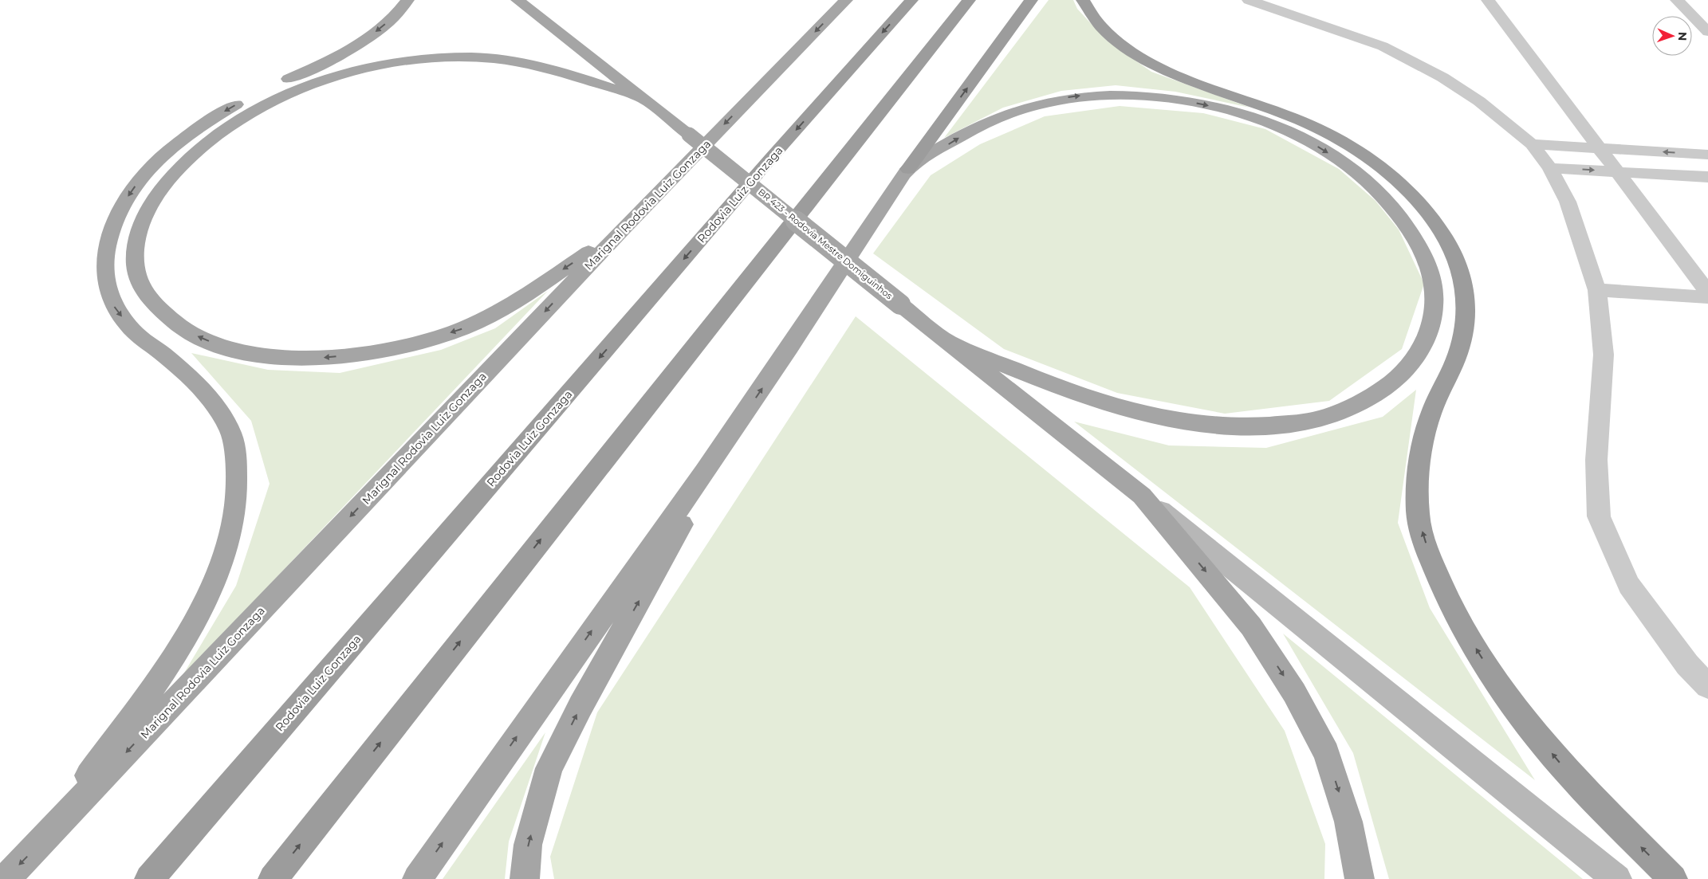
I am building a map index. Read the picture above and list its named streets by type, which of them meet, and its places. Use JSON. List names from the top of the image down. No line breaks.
{"streets":{"highway":["Rodovia Luiz Gonzaga"],"main road":["Marignal Rodovia Luiz Gonzaga","BR 423 - Rodovia Mestre Domiguinhos"]},"one_way":["Marignal Rodovia Luiz Gonzaga"],"north":"right"}
